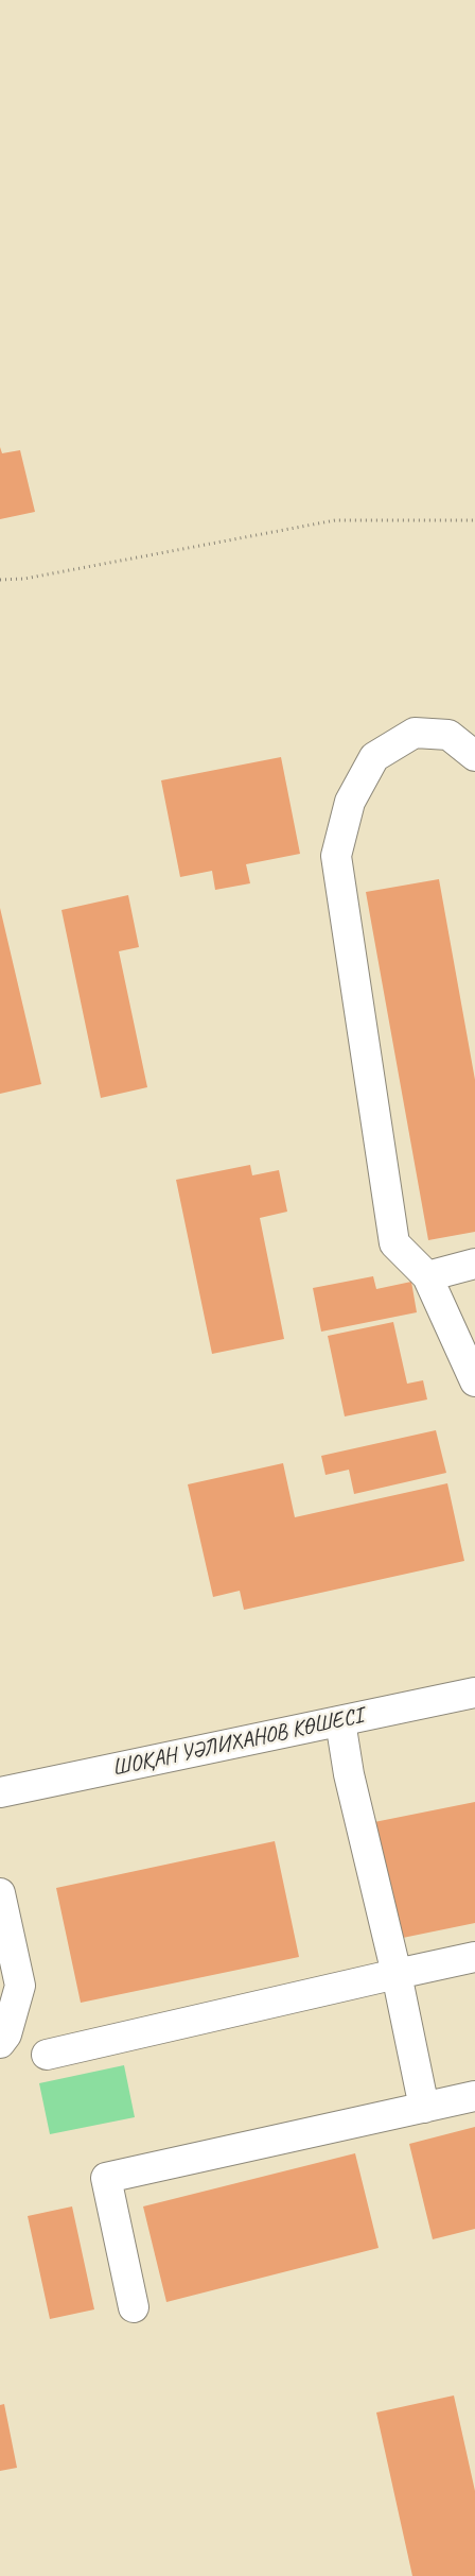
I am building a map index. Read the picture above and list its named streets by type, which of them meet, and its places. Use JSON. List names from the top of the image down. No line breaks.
{"streets":{"main road":["ШОҚАН УӘЛИХАНОВ КӨШЕСІ"]}}
